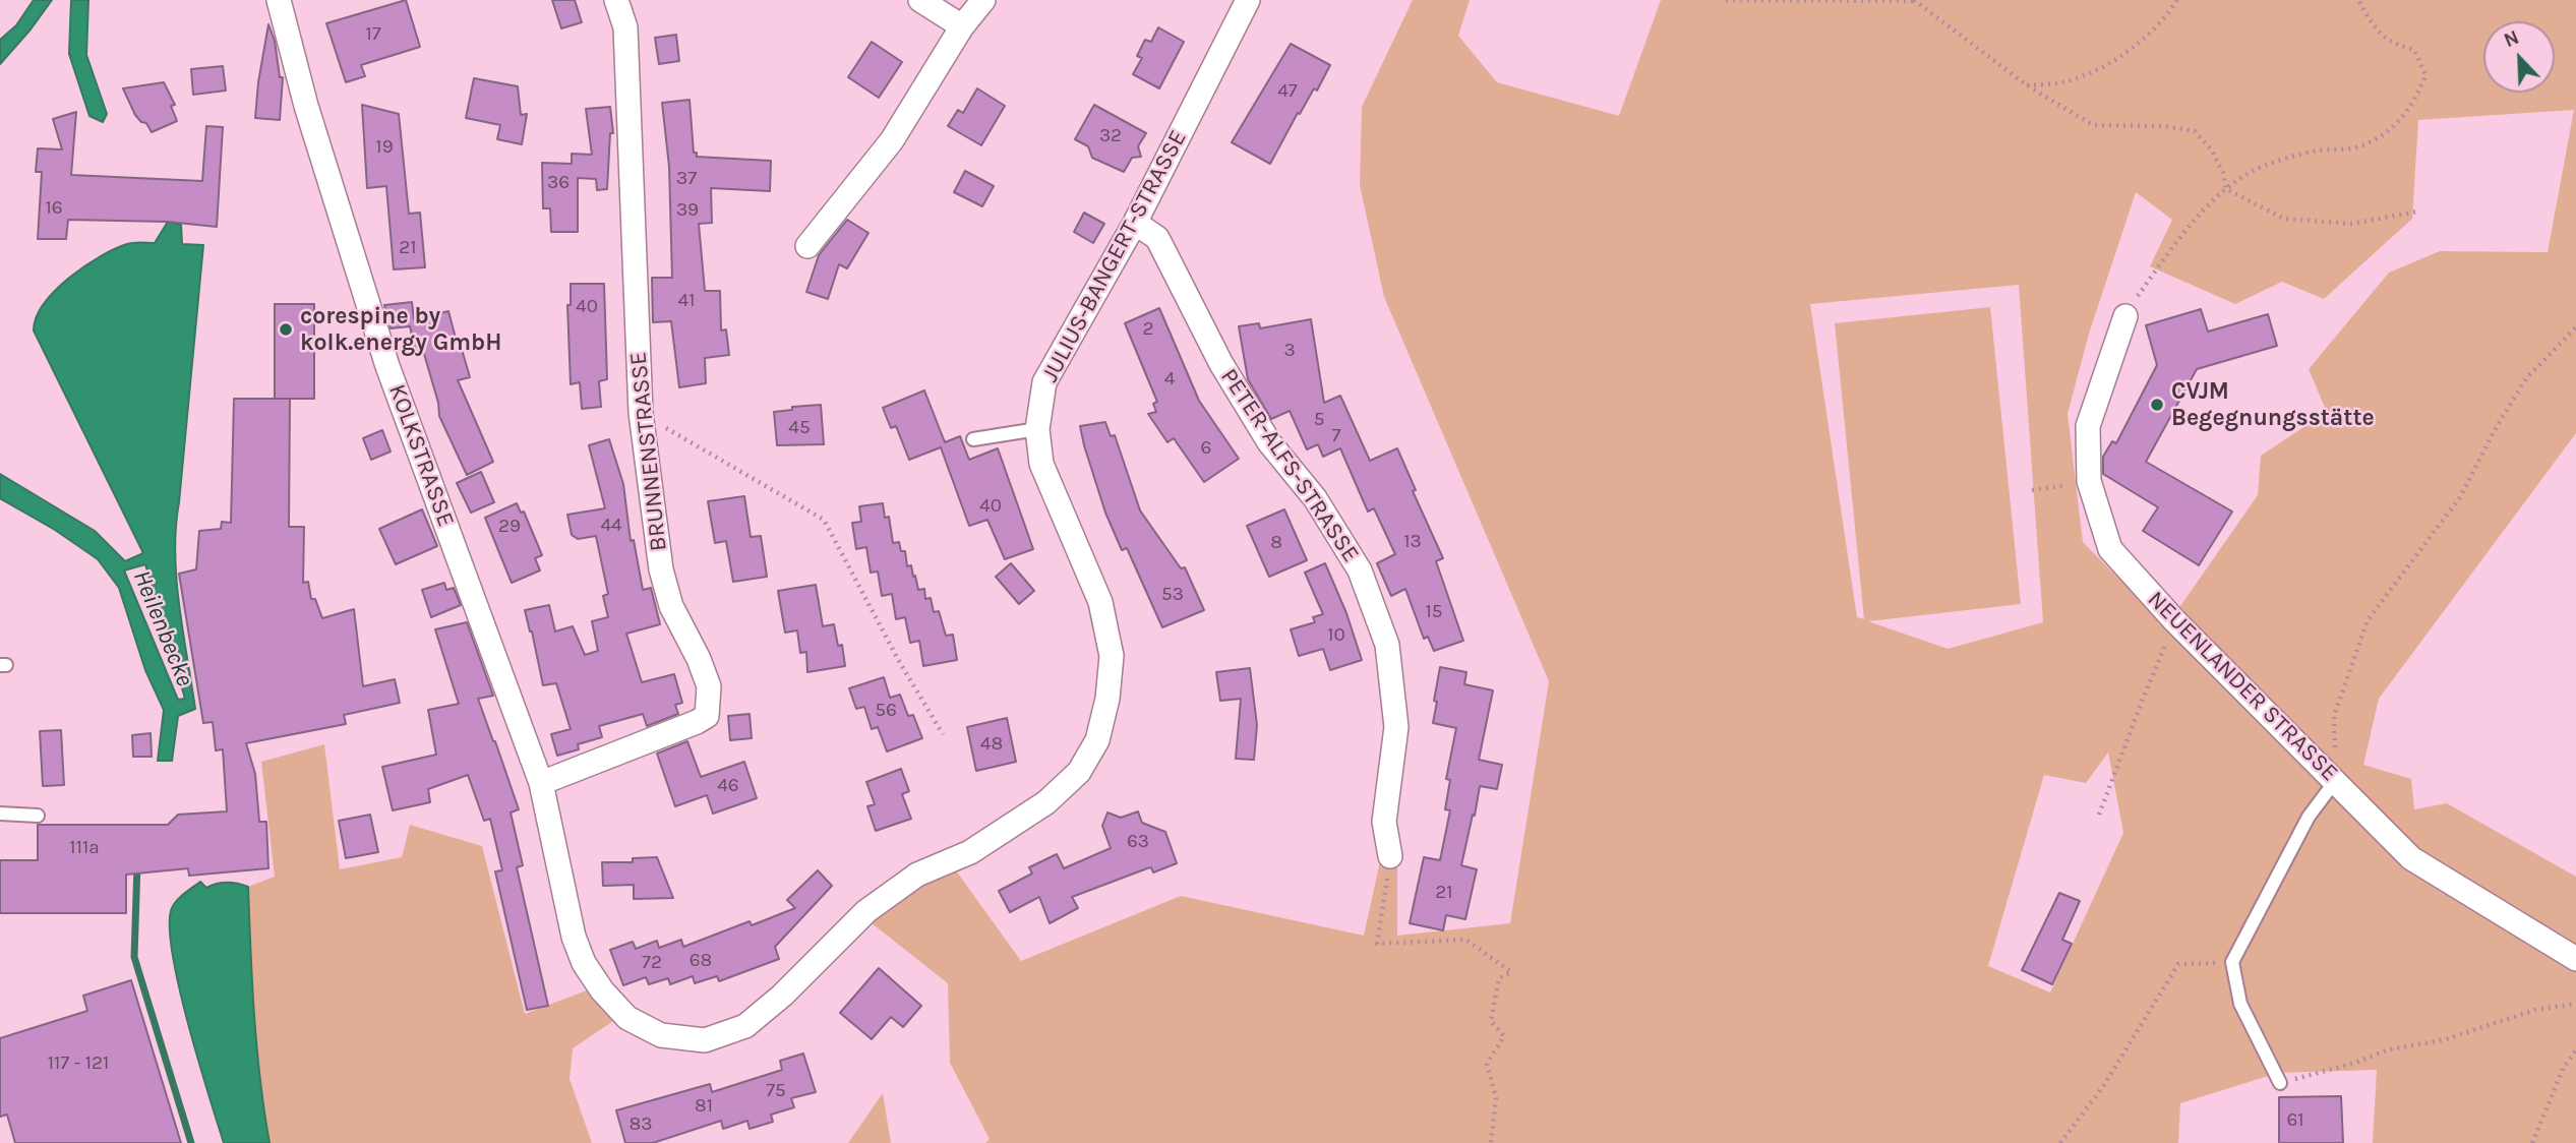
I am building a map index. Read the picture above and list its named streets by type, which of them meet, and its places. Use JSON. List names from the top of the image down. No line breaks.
{"streets":{"street":["JULIUS-BANGERT-STRASSE","BRUNNENSTRASSE","KOLKSTRASSE","PETER-ALFS-STRASSE","NEUENLANDER STRASSE"]},"crossings":[["JULIUS-BANGERT-STRASSE","BRUNNENSTRASSE"],["JULIUS-BANGERT-STRASSE","KOLKSTRASSE"],["JULIUS-BANGERT-STRASSE","PETER-ALFS-STRASSE"],["BRUNNENSTRASSE","KOLKSTRASSE"]],"water":["Heilenbecke"],"places":["corespine by kolk.energy GmbH","CVJM Begegnungsstätte"],"house_numbers":["17","47","32","19","37","36","16","39","21","41","40","2","3","4","5","45","7","6","40","44","29","13","8","53","15","10","56","48","46","63","111a","21","68","72","117 - 121","75","81","61","83"],"north":"top left"}
